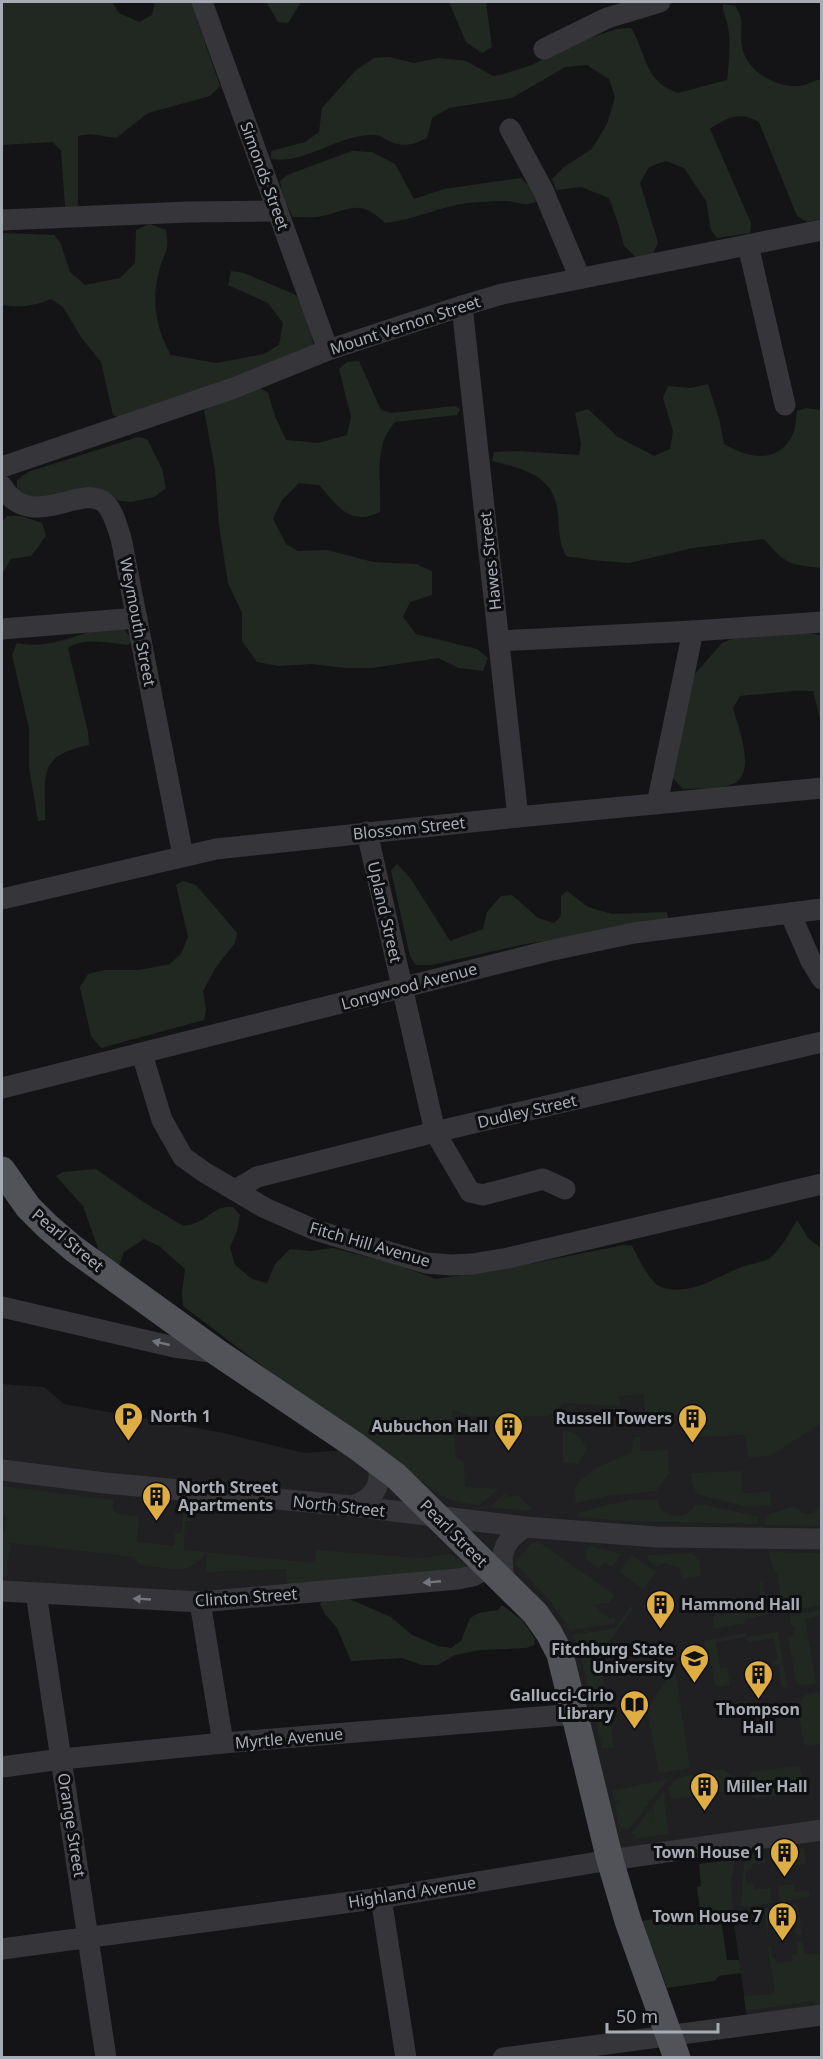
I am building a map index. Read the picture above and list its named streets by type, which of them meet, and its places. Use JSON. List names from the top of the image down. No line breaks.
{"streets":{"main road":["Pearl Street"],"street":["Simonds Street","Mount Vernon Street","Hawes Street","Weymouth Street","Blossom Street","Upland Street","Longwood Avenue","Dudley Street","Fitch Hill Avenue","North Street","Clinton Street","Myrtle Avenue","Orange Street","Highland Avenue"]},"crossings":[["Simonds Street","Mount Vernon Street"],["Mount Vernon Street","Hawes Street"],["Hawes Street","Blossom Street"],["Weymouth Street","Blossom Street"],["Blossom Street","Upland Street"],["Upland Street","Longwood Avenue"],["Upland Street","Dudley Street"],["Longwood Avenue","Fitch Hill Avenue"],["Dudley Street","Fitch Hill Avenue"],["Pearl Street","North Street"],["Pearl Street","Clinton Street"],["Pearl Street","Myrtle Avenue"],["Pearl Street","Highland Avenue"],["Clinton Street","Orange Street"],["Myrtle Avenue","Orange Street"],["Orange Street","Highland Avenue"]],"one_way":["Clinton Street"],"places":{"parking":["North 1"],"building":["Russell Towers","Aubuchon Hall","North Street Apartments","Hammond Hall","Thompson Hall","Miller Hall","Town House 1","Town House 7"],"school or university":["Fitchburg State University"],"library":["Gallucci-Cirio Library"]},"scale_bar":"50 m"}
